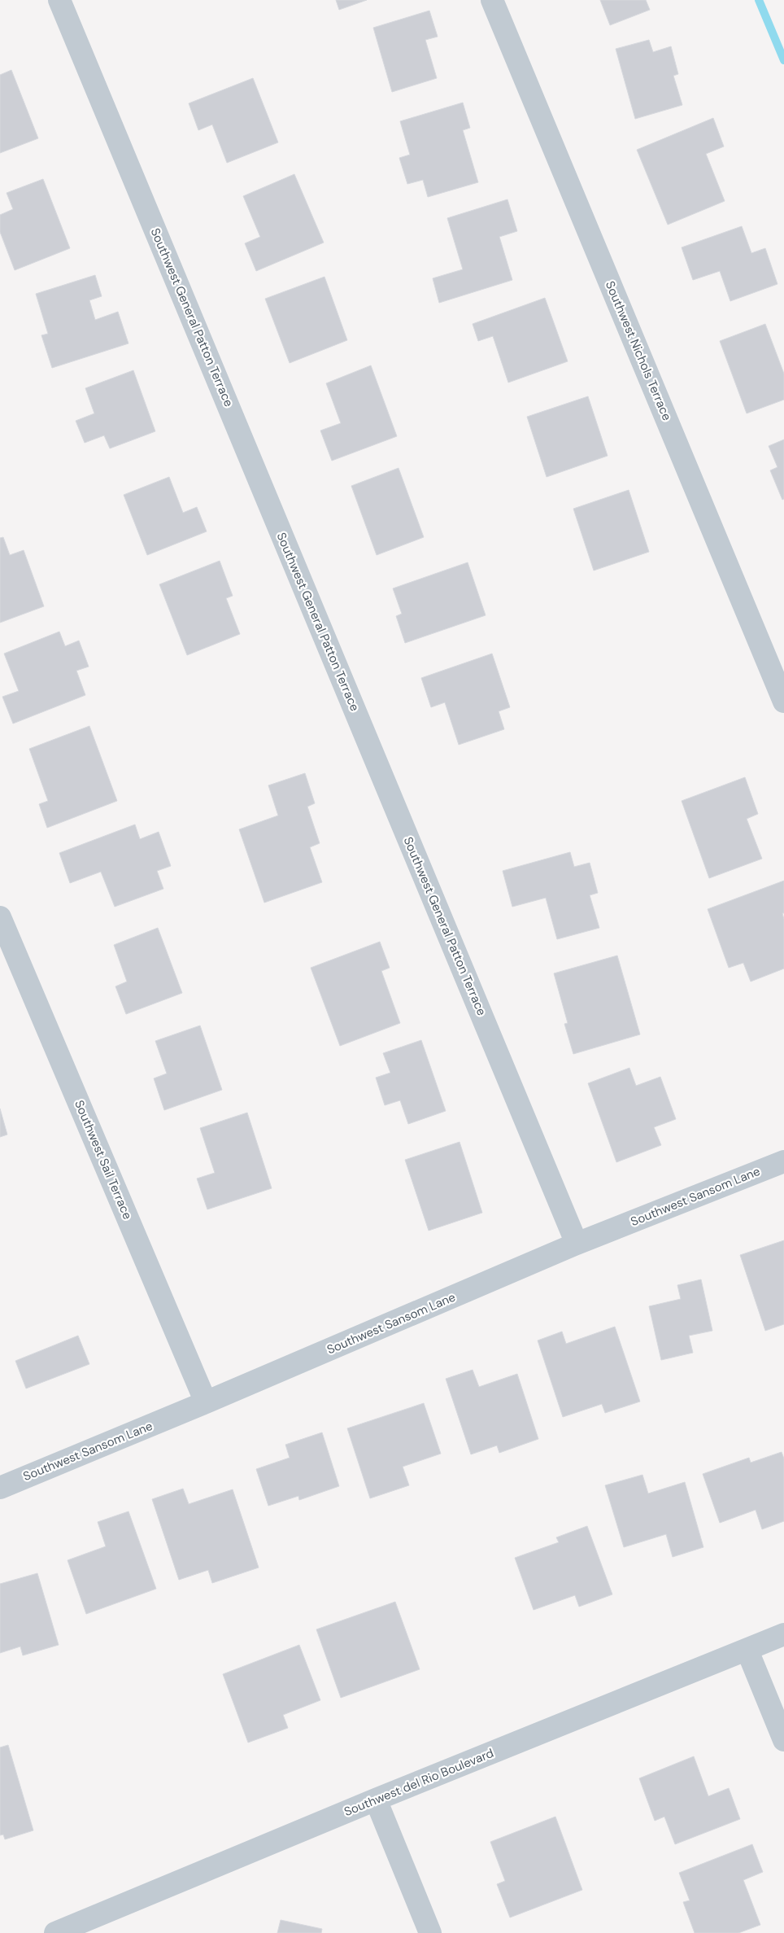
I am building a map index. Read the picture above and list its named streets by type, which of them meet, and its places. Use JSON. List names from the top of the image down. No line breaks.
{"streets":{"street":["Southwest General Patton Terrace","Southwest Nichols Terrace","Southwest Sail Terrace","Southwest Sansom Lane","Southwest del Rio Boulevard"]},"crossings":[["Southwest General Patton Terrace","Southwest Sansom Lane"],["Southwest Sail Terrace","Southwest Sansom Lane"]]}
